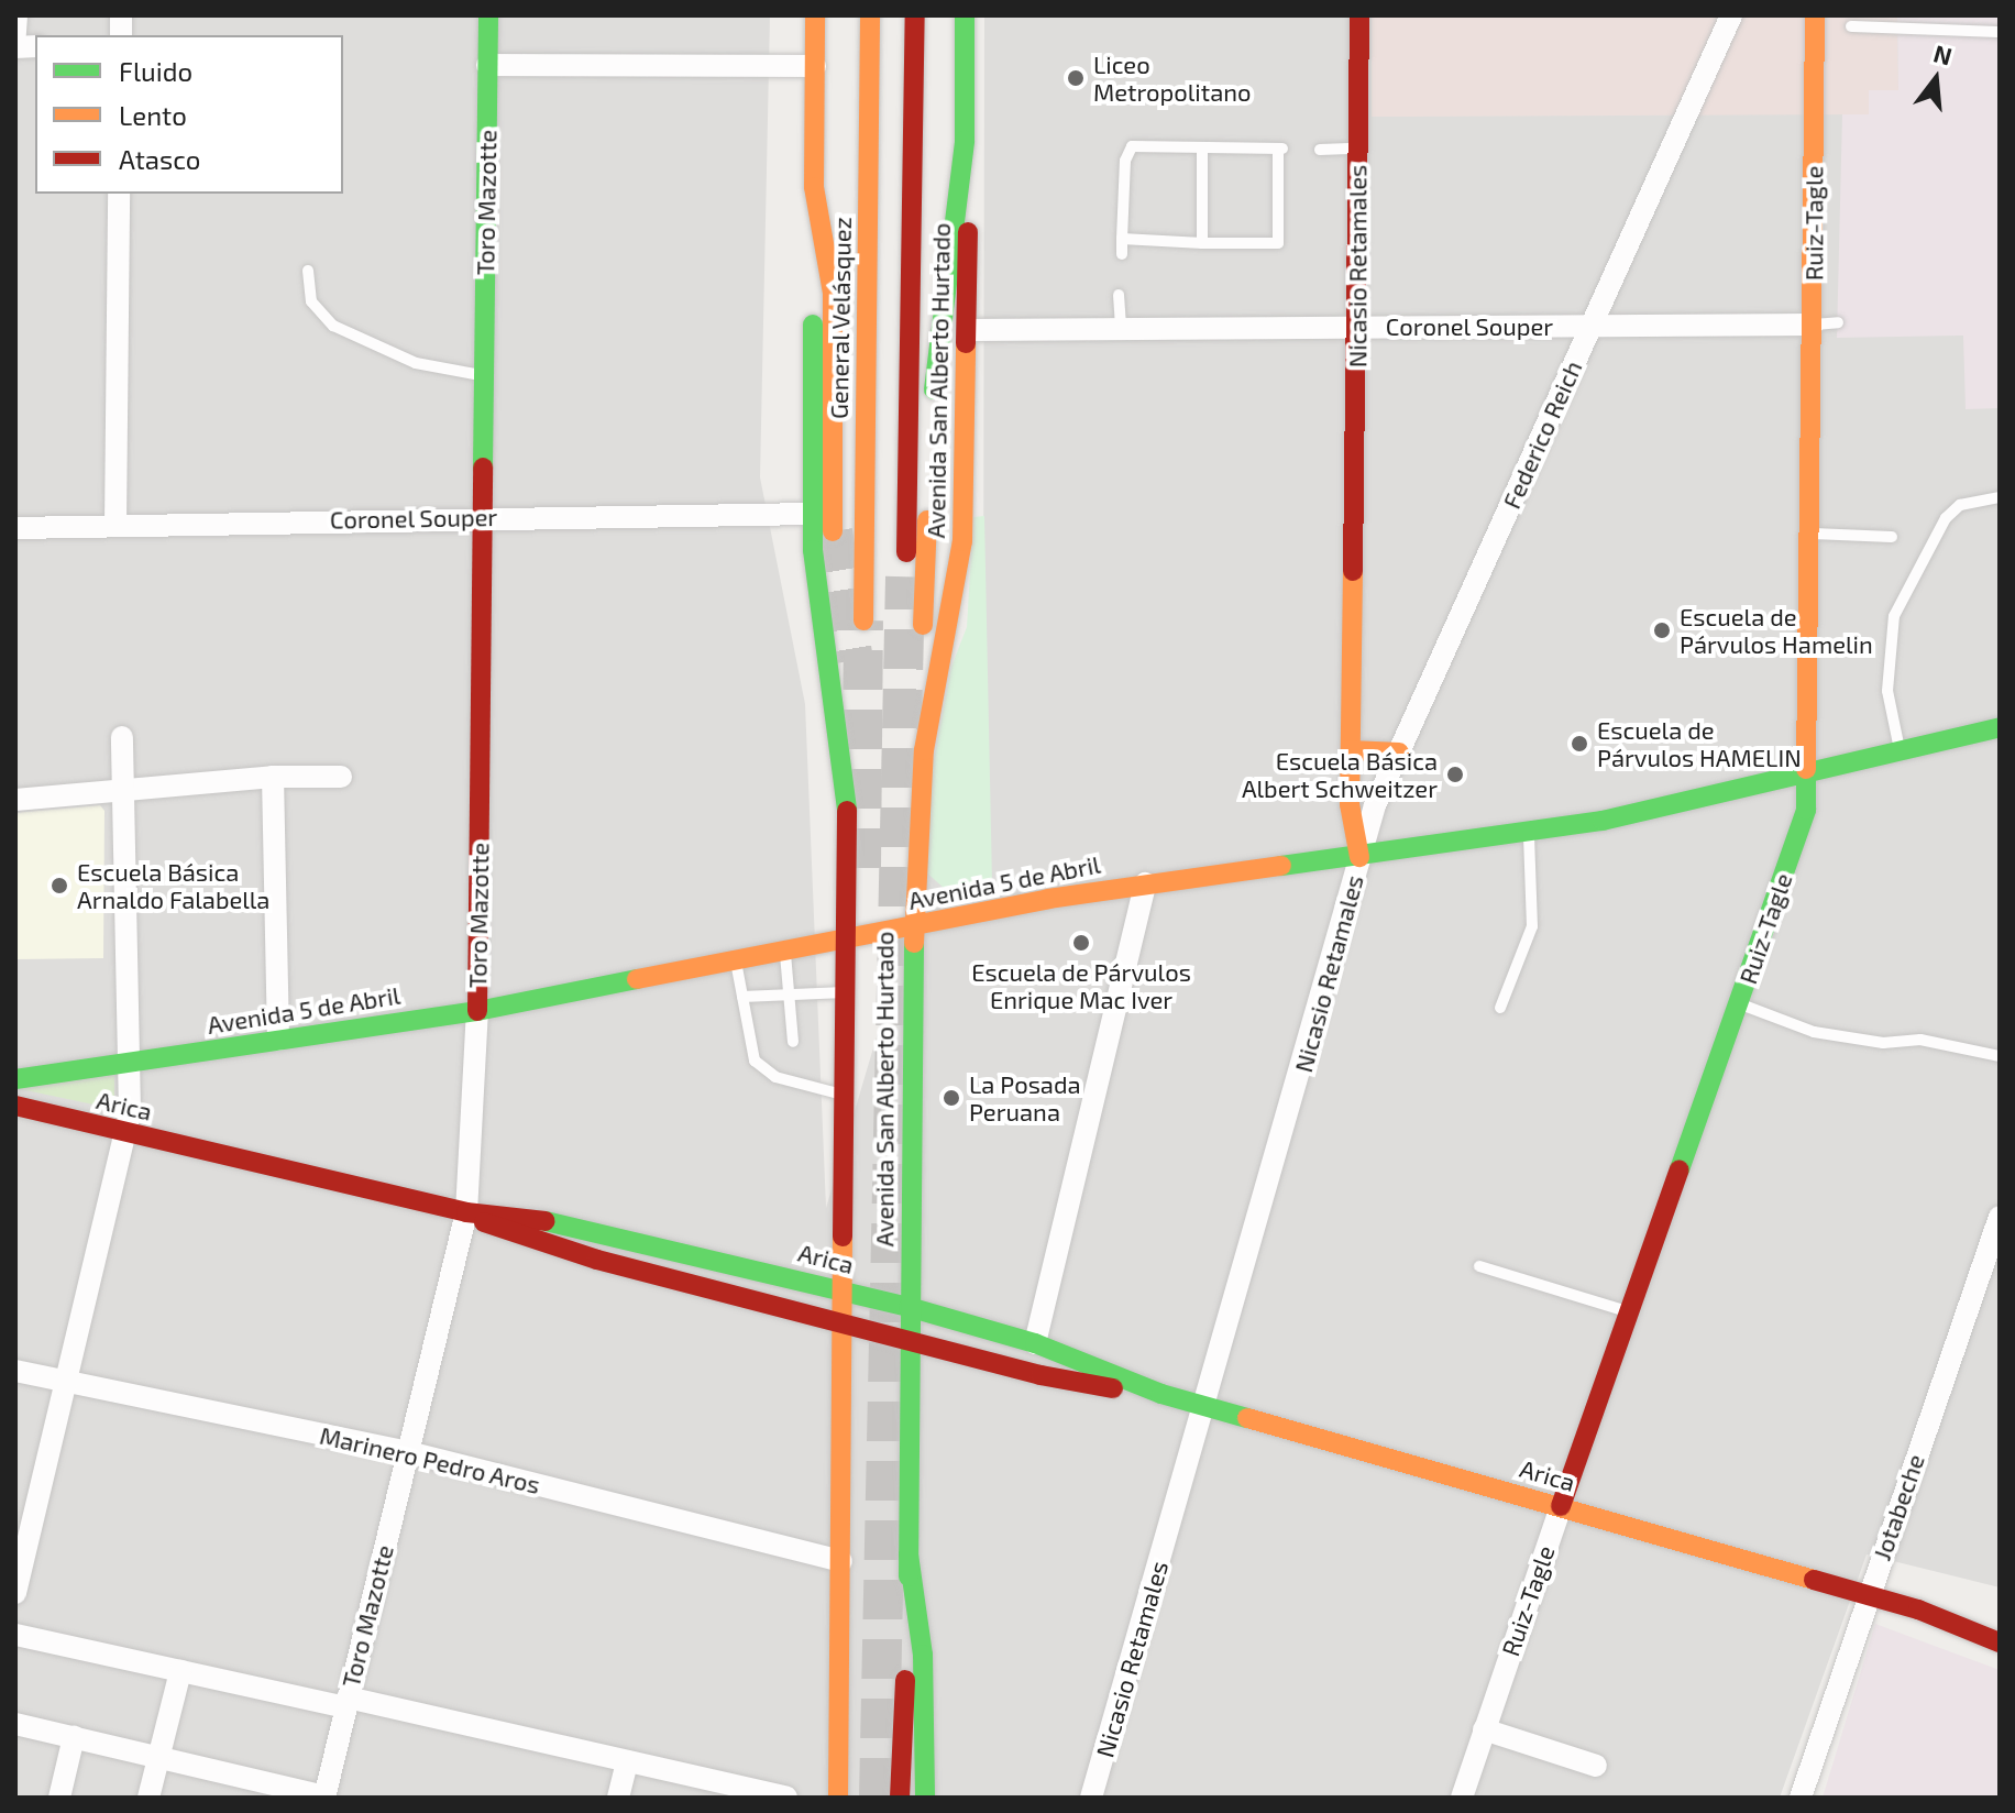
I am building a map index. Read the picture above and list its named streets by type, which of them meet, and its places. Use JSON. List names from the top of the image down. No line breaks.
{"streets":{"main road":["Toro Mazotte","Ruiz-Tagle","Nicasio Retamales","General Velásquez","Avenida San Alberto Hurtado","Avenida 5 de Abril","Arica"],"street":["Coronel Souper","Federico Reich","Marinero Pedro Aros","Jotabeche"]},"crossings":[["Toro Mazotte","Coronel Souper"],["Toro Mazotte","Avenida 5 de Abril"],["Toro Mazotte","Arica"],["Toro Mazotte","Marinero Pedro Aros"],["Ruiz-Tagle","Coronel Souper"],["Ruiz-Tagle","Avenida 5 de Abril"],["Ruiz-Tagle","Arica"],["Nicasio Retamales","Coronel Souper"],["Nicasio Retamales","Federico Reich"],["Nicasio Retamales","Avenida 5 de Abril"],["Nicasio Retamales","Arica"],["Coronel Souper","Avenida San Alberto Hurtado"],["Coronel Souper","Federico Reich"],["Avenida San Alberto Hurtado","Avenida 5 de Abril"],["Avenida San Alberto Hurtado","Arica"],["Avenida San Alberto Hurtado","Marinero Pedro Aros"],["Federico Reich","Avenida 5 de Abril"],["Arica","Jotabeche"]],"places":["Liceo Metropolitano","Escuela de Párvulos Hamelin","Escuela de Párvulos HAMELIN","Escuela Básica Albert Schweitzer","Escuela Básica Arnaldo Falabella","Escuela de Párvulos Enrique Mac Iver","La Posada Peruana"],"legend":["Fluido","Lento","Atasco"],"north":"top"}
